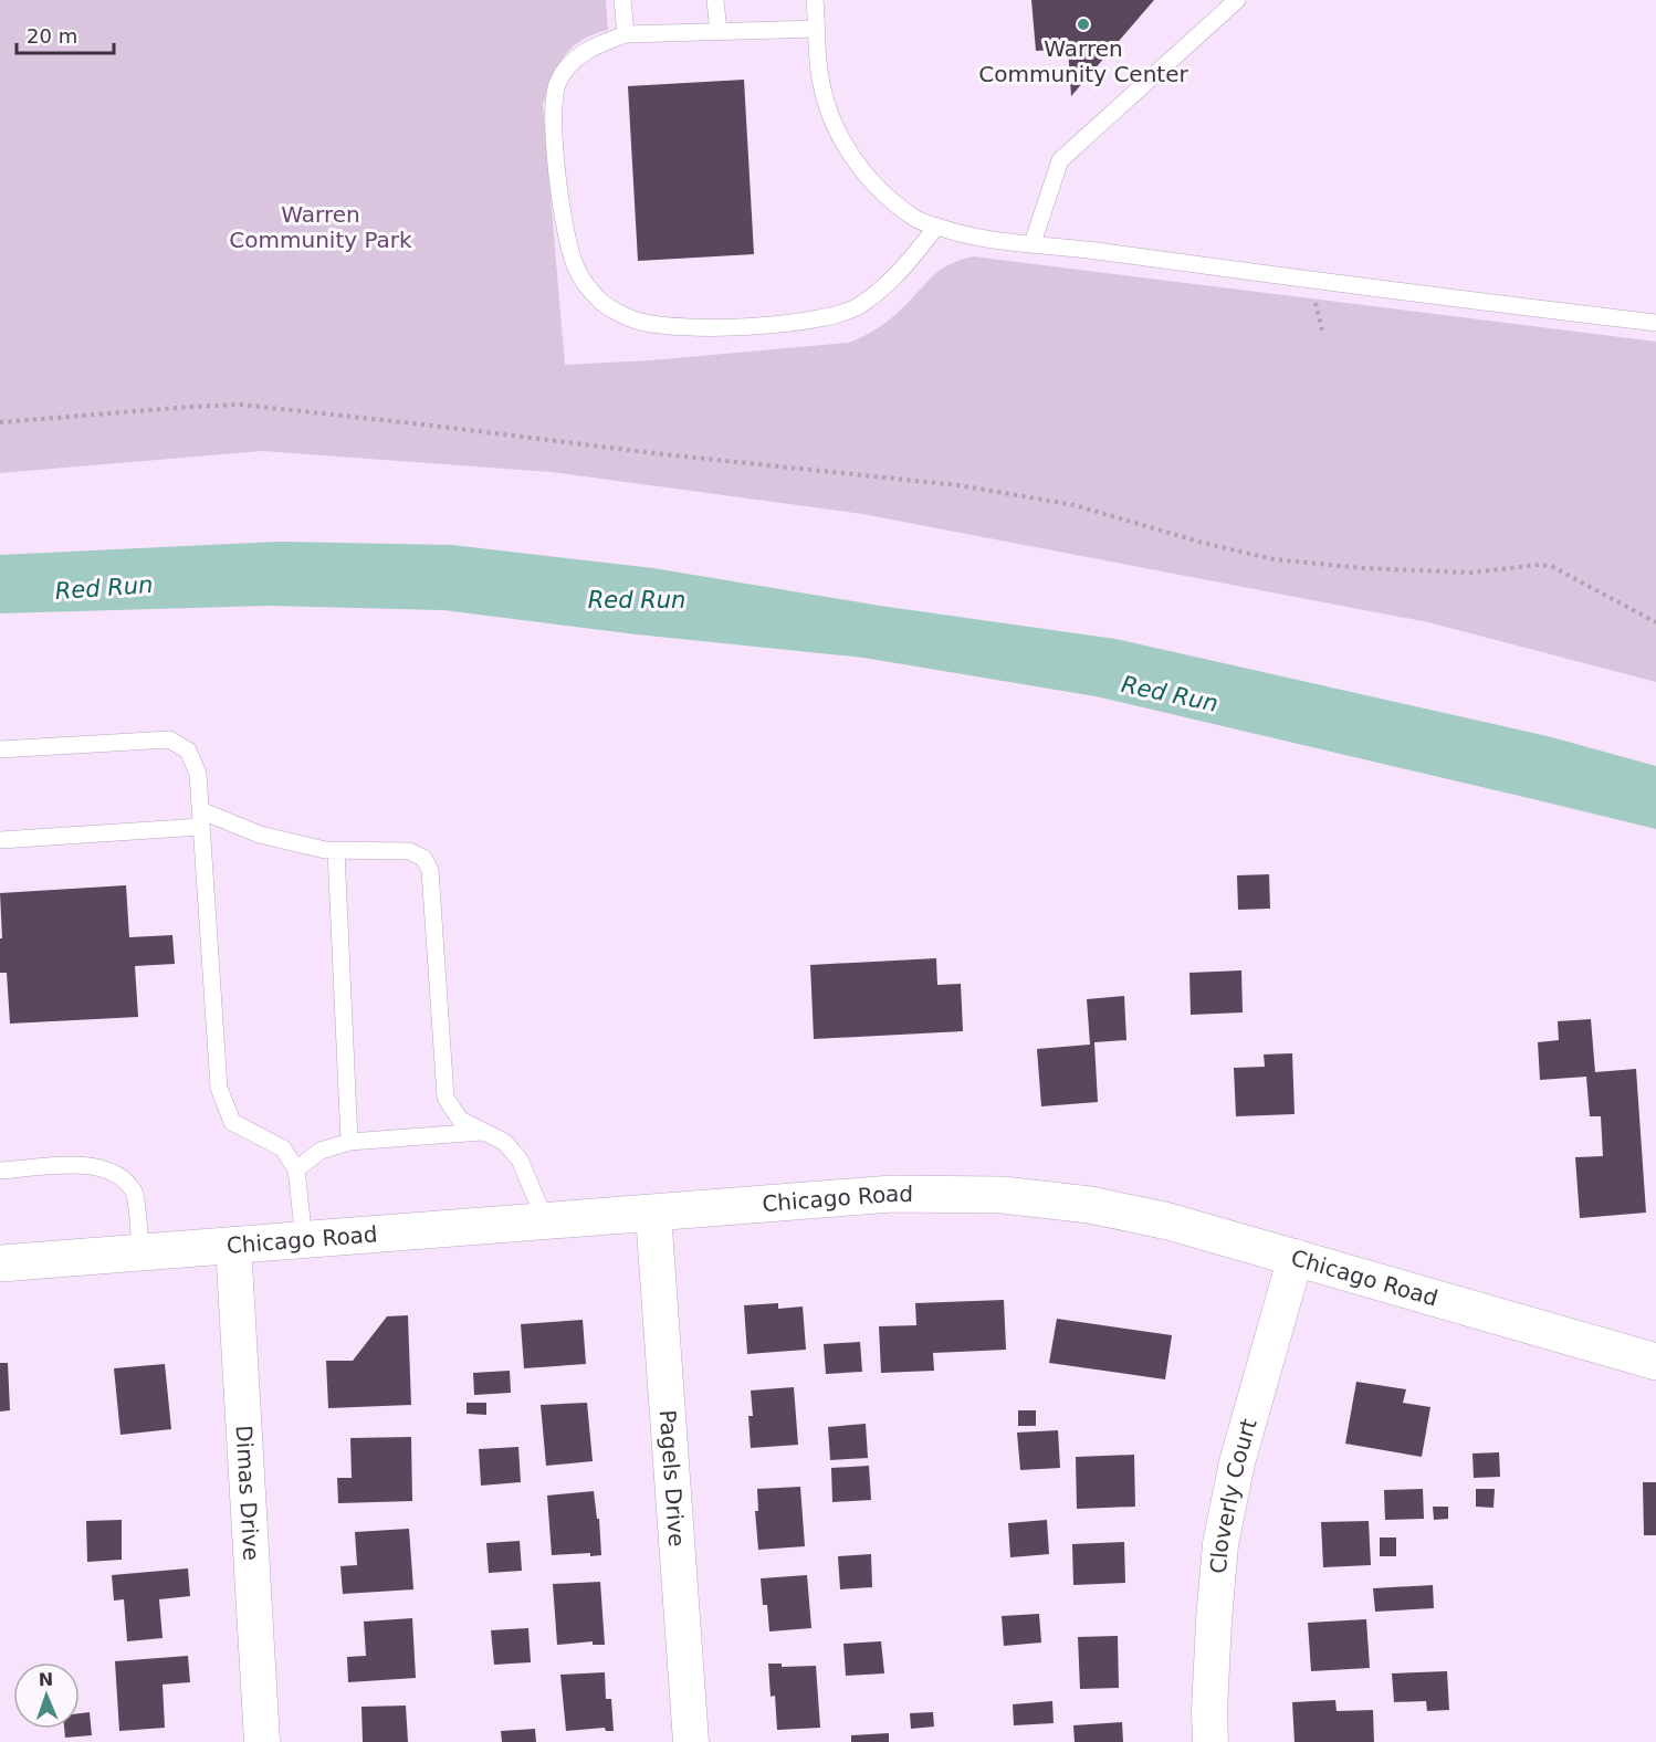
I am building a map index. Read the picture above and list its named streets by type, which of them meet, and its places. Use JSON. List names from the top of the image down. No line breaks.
{"streets":{"street":["Chicago Road","Pagels Drive","Dimas Drive","Cloverly Court"]},"crossings":[["Chicago Road","Pagels Drive"],["Chicago Road","Dimas Drive"],["Chicago Road","Cloverly Court"]],"water":["Red Run"],"parks":["Warren Community Park"],"places":["Warren Community Center"],"scale_bar":"20 m","north":"top"}
